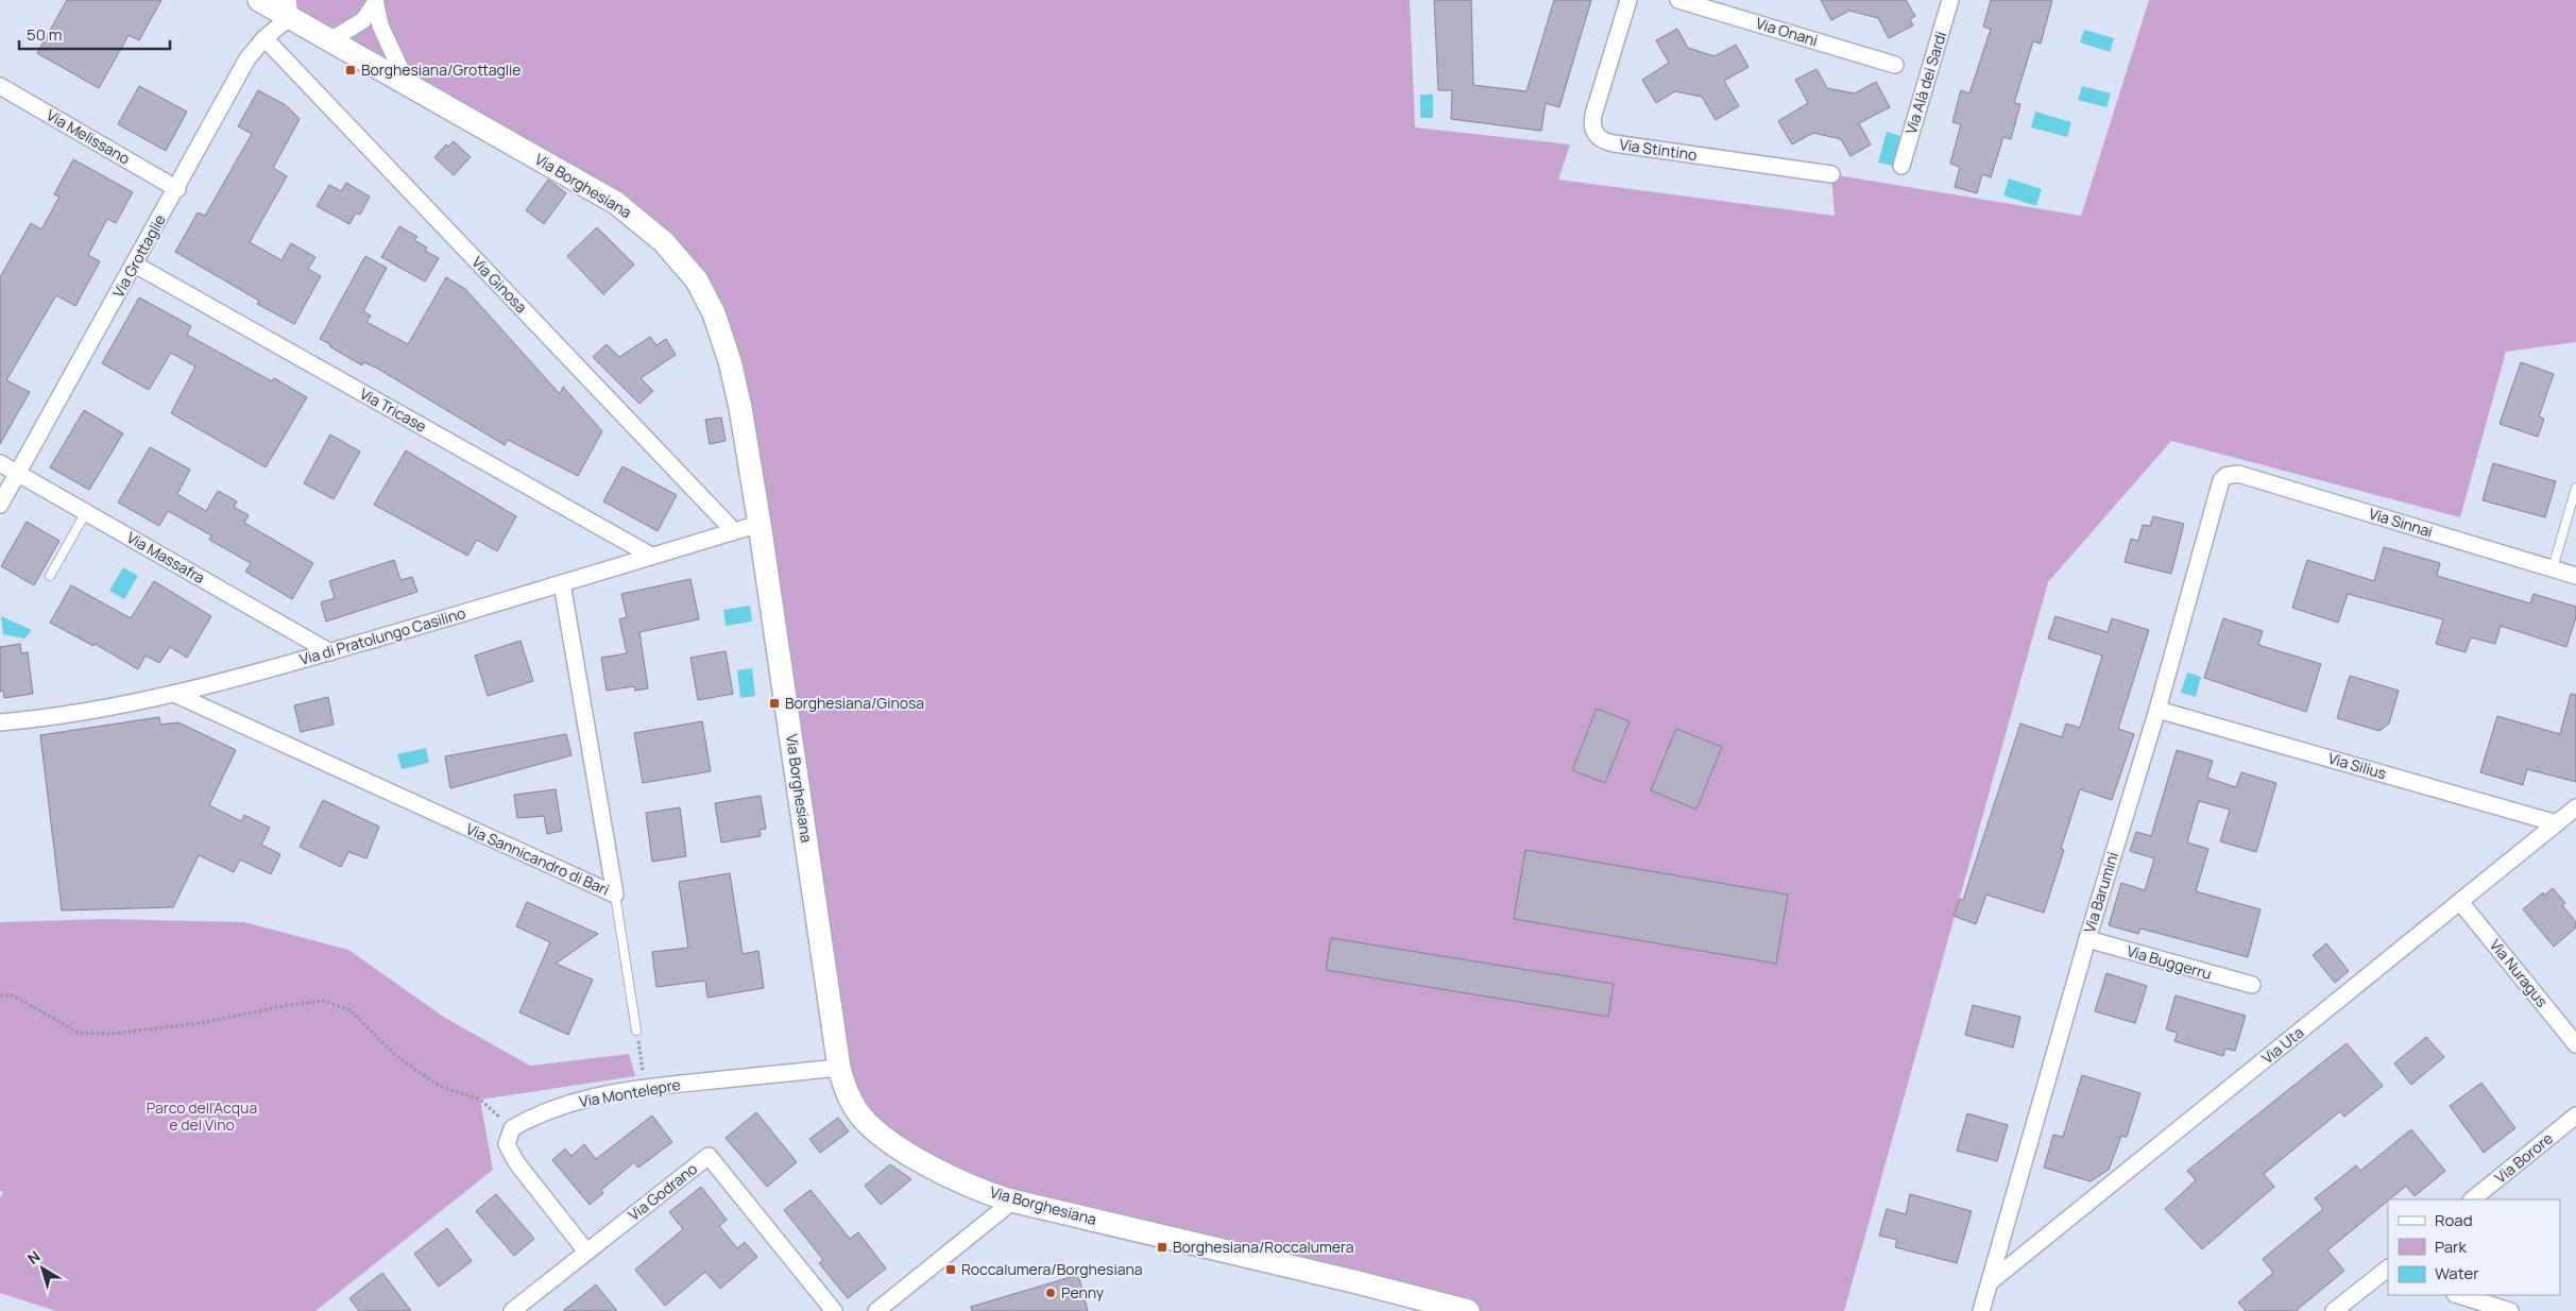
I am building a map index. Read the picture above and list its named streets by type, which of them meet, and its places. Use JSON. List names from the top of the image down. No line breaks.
{"streets":{"street":["Via Onani","Via Alà dei Sardi","Via Melissano","Via Stintino","Via Borghesiana","Via Grottaglie","Via Ginosa","Via Tricase","Via Sinnai","Via Massafra","Via di Pratolungo Casilino","Via Silius","Via Sannicandro di Bari","Via Barumini","Via Buggerru","Via Nuragus","Via Uta","Via Montelepre","Via Borore","Via Godrano"]},"crossings":[["Via Melissano","Via Grottaglie"],["Via Borghesiana","Via Grottaglie"],["Via Borghesiana","Via di Pratolungo Casilino"],["Via Borghesiana","Via Montelepre"],["Via Grottaglie","Via Ginosa"],["Via Grottaglie","Via Tricase"],["Via Grottaglie","Via Massafra"],["Via Ginosa","Via di Pratolungo Casilino"],["Via Tricase","Via di Pratolungo Casilino"],["Via Sinnai","Via Barumini"],["Via Massafra","Via di Pratolungo Casilino"],["Via di Pratolungo Casilino","Via Sannicandro di Bari"],["Via Silius","Via Barumini"],["Via Silius","Via Uta"],["Via Barumini","Via Buggerru"],["Via Barumini","Via Uta"],["Via Nuragus","Via Uta"]],"parks":["Parco dell'Acqua e del Vino"],"places":{"transit":["Borghesiana/Grottaglie","Borghesiana/Ginosa","Borghesiana/Roccalumera","Roccalumera/Borghesiana"],"other":["Penny"]},"legend":["Road","Park","Water"],"scale_bar":"50 m","north":"top left"}
